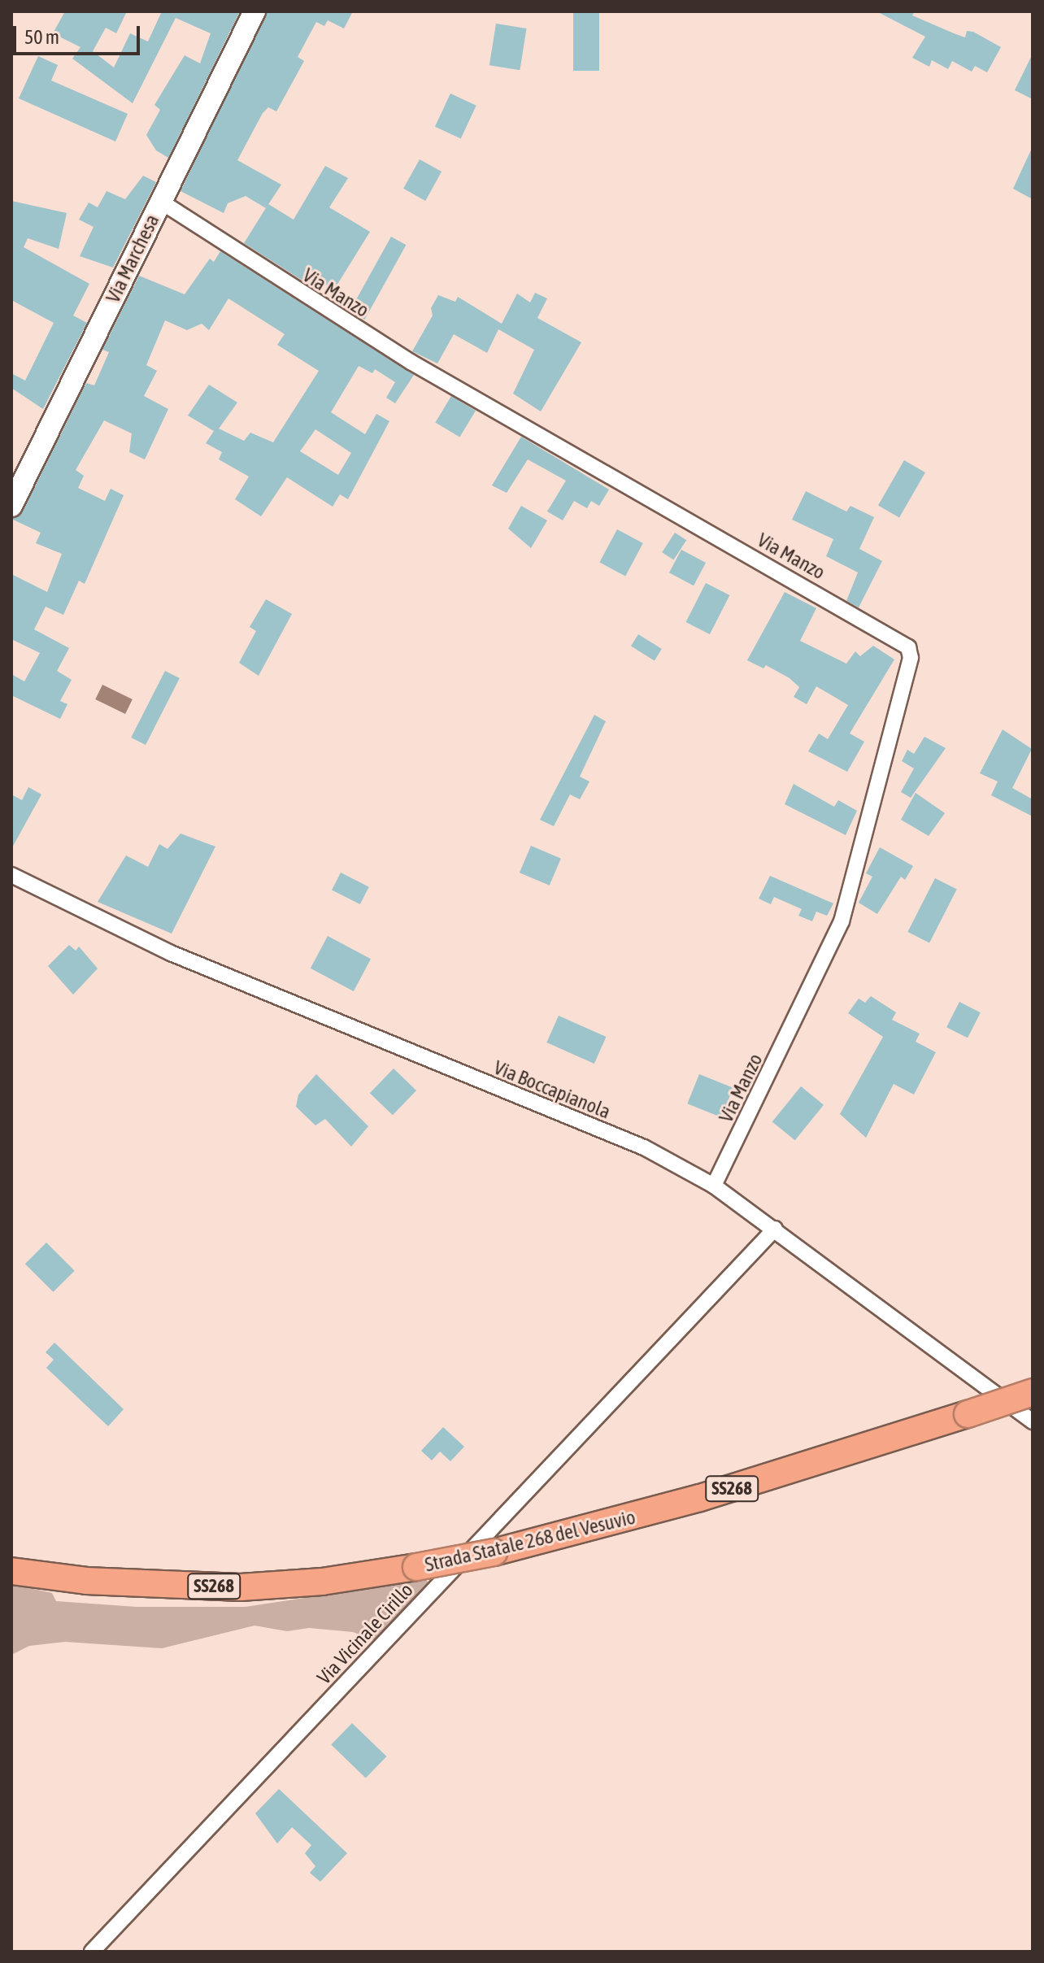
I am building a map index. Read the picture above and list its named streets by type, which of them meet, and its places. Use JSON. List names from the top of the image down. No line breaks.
{"streets":{"highway":["SS268","Strada Statale 268 del Vesuvio"],"street":["Via Marchesa","Via Manzo","Via Boccapianola","Via Vicinale Cirillo"]},"crossings":[["Via Marchesa","Via Manzo"],["Via Manzo","Via Boccapianola"],["Via Boccapianola","Via Vicinale Cirillo"]],"scale_bar":"50 m"}
